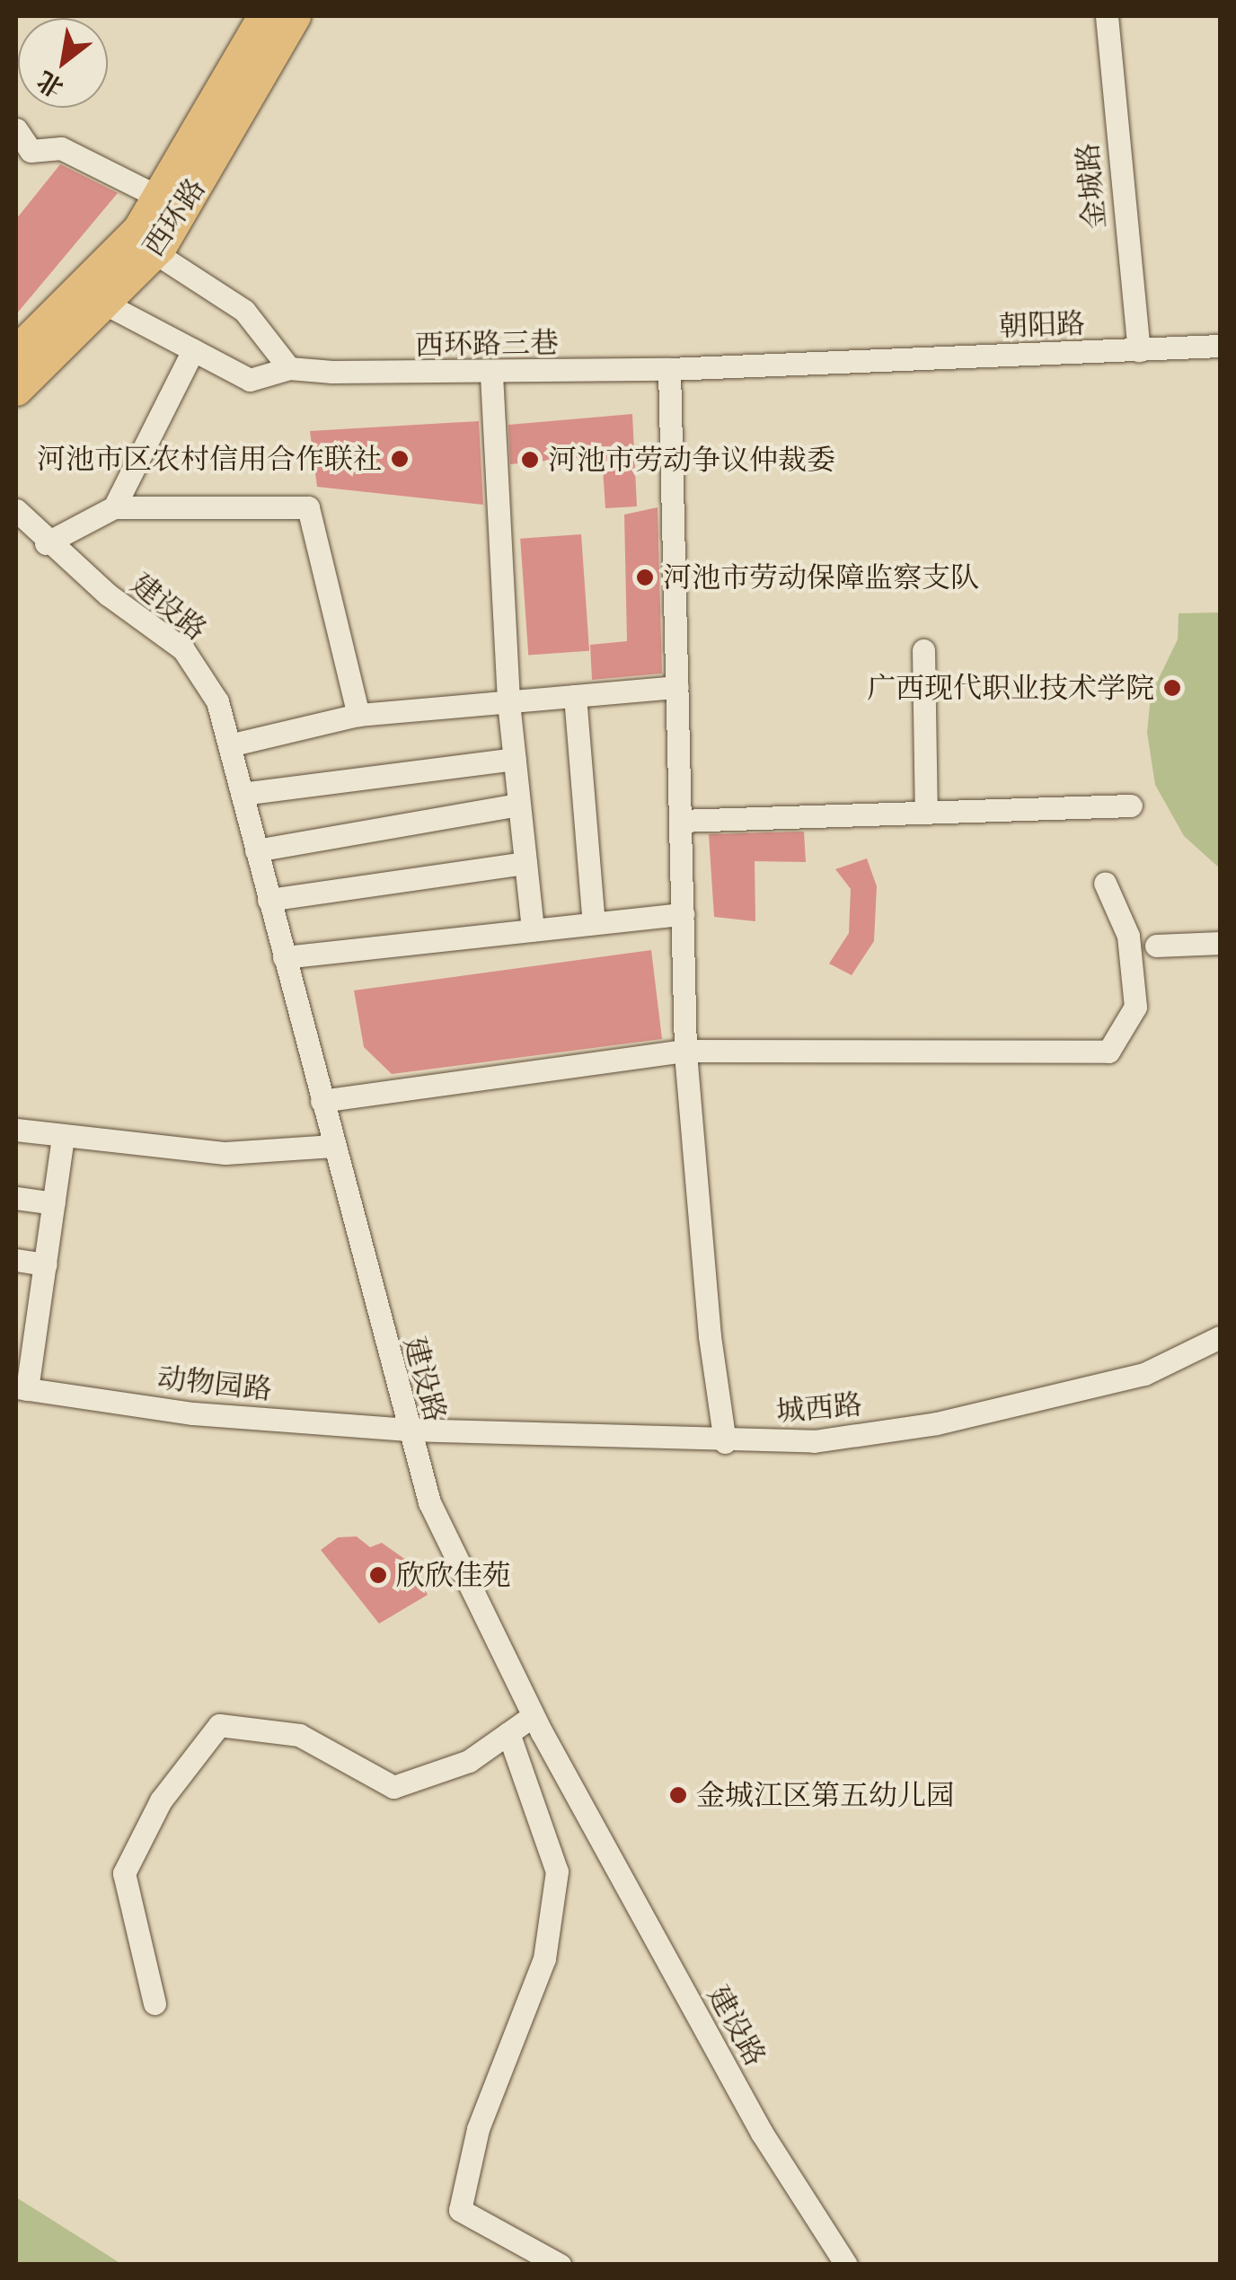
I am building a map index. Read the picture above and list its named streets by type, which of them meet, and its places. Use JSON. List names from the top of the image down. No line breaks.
{"streets":{"highway":["西环路"],"street":["金城路","朝阳路","西环路三巷","建设路","动物园路","城西路"]},"crossings":[["金城路","朝阳路"],["西环路","西环路三巷"],["朝阳路","西环路三巷"],["建设路","动物园路"],["建设路","城西路"],["动物园路","城西路"]],"places":["河池市区农村信用合作联社","河池市劳动争议仲裁委","河池市劳动保障监察支队","广西现代职业技术学院","欣欣佳苑","金城江区第五幼儿园"],"north":"bottom left"}
